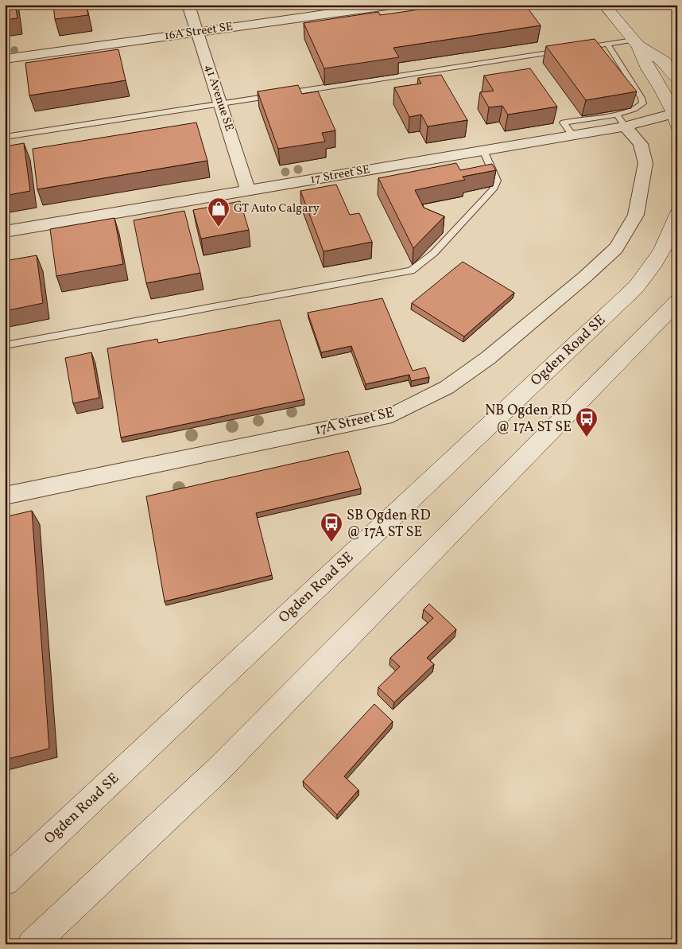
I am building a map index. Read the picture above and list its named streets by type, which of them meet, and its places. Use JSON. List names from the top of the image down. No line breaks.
{"streets":{"street":["16A Street SE","41 Avenue SE","17 Street SE","Ogden Road SE","17A Street SE"]},"crossings":[["16A Street SE","41 Avenue SE"],["41 Avenue SE","17 Street SE"],["17 Street SE","17A Street SE"]],"places":{"shop":["GT Auto Calgary"],"bus stop":["NB Ogden RD @ 17A ST SE","SB Ogden RD @ 17A ST SE"]}}
